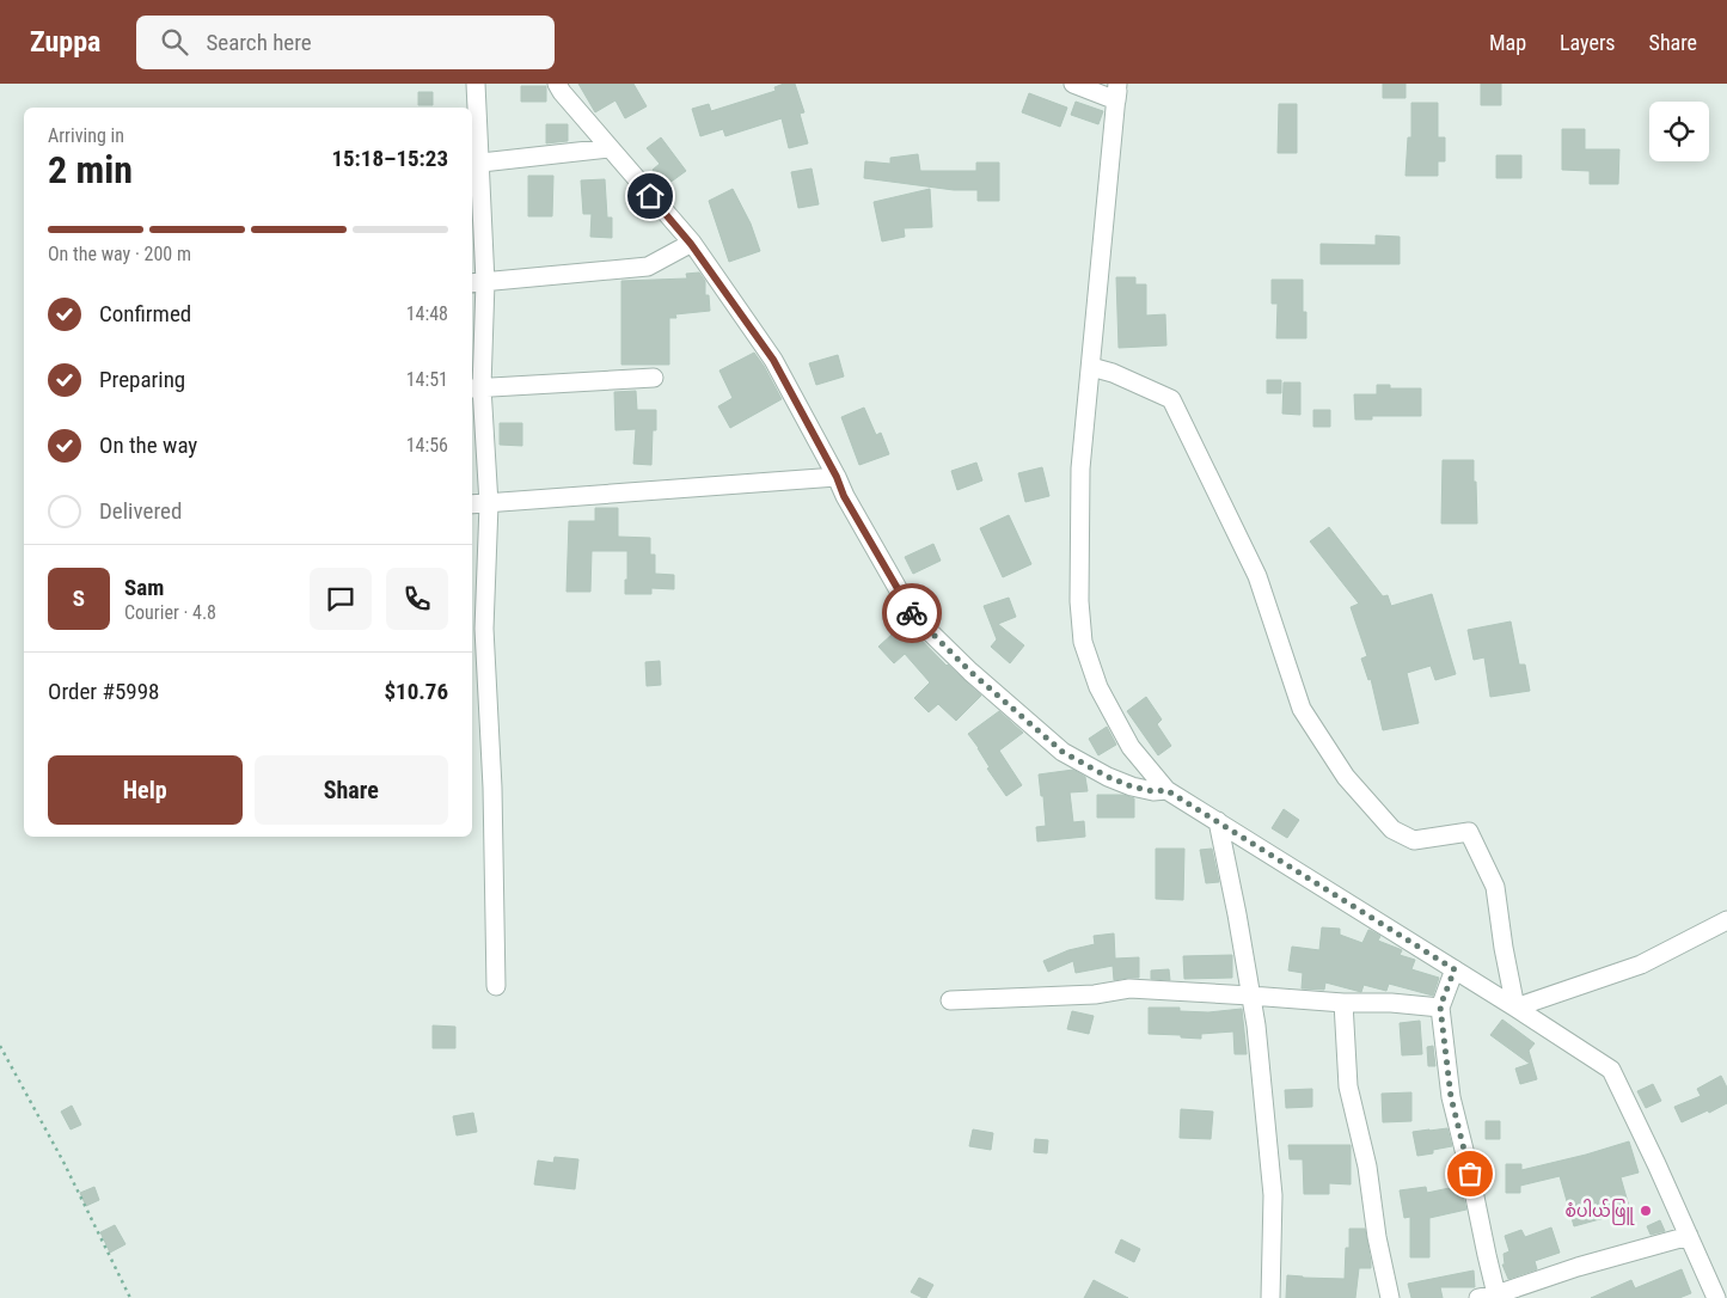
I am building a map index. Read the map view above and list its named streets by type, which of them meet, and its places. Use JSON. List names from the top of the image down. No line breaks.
{"places":["စံပါယ်ဖြူ"],"page":{"header":"Zuppa","search":"Search here","nav":["Map","Layers","Share"],"heading":["2 min","Arriving in","15:18–15:23"],"panel":["Sam","Courier · 4.8","Order #5998","$10.76"],"bar":"On the way · 200 m","list":[["Confirmed","14:48"],["Preparing","14:51"],["On the way","14:56"],"Delivered"],"round":"S","buttons":["Help","Share"]}}
